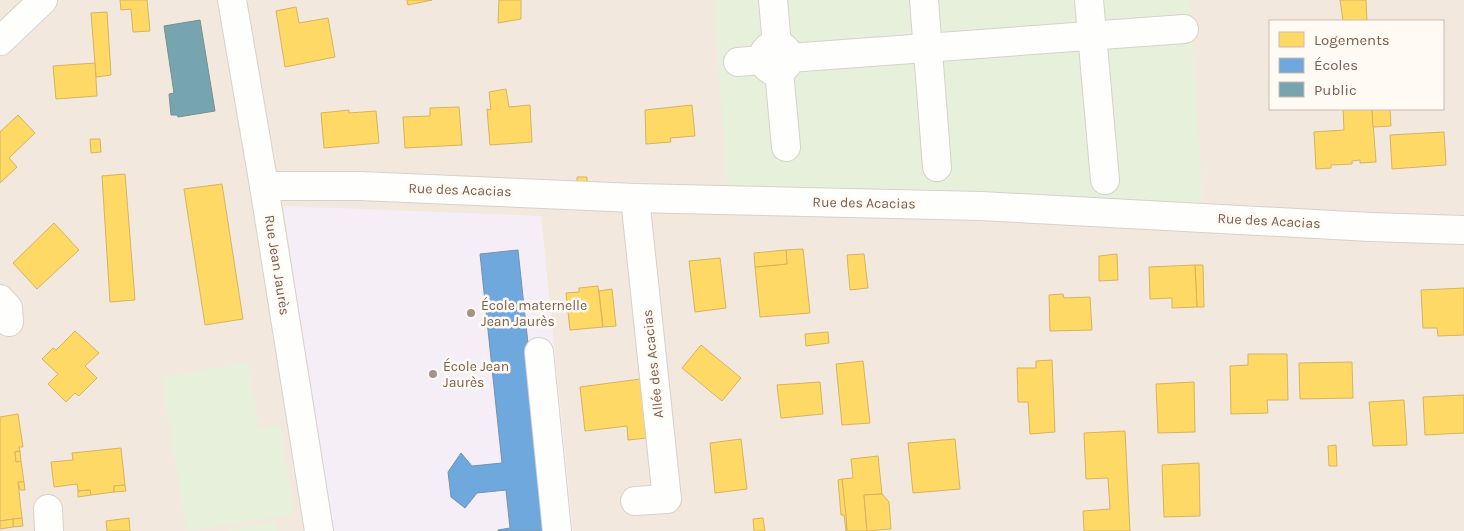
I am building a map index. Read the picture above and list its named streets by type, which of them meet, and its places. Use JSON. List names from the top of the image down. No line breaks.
{"streets":{"street":["Rue des Acacias","Rue Jean Jaurès","Allée des Acacias"]},"crossings":[["Rue des Acacias","Rue Jean Jaurès"],["Rue des Acacias","Allée des Acacias"]],"places":["École maternelle Jean Jaurès","École Jean Jaurès"],"legend":["Logements","Écoles","Public"]}
